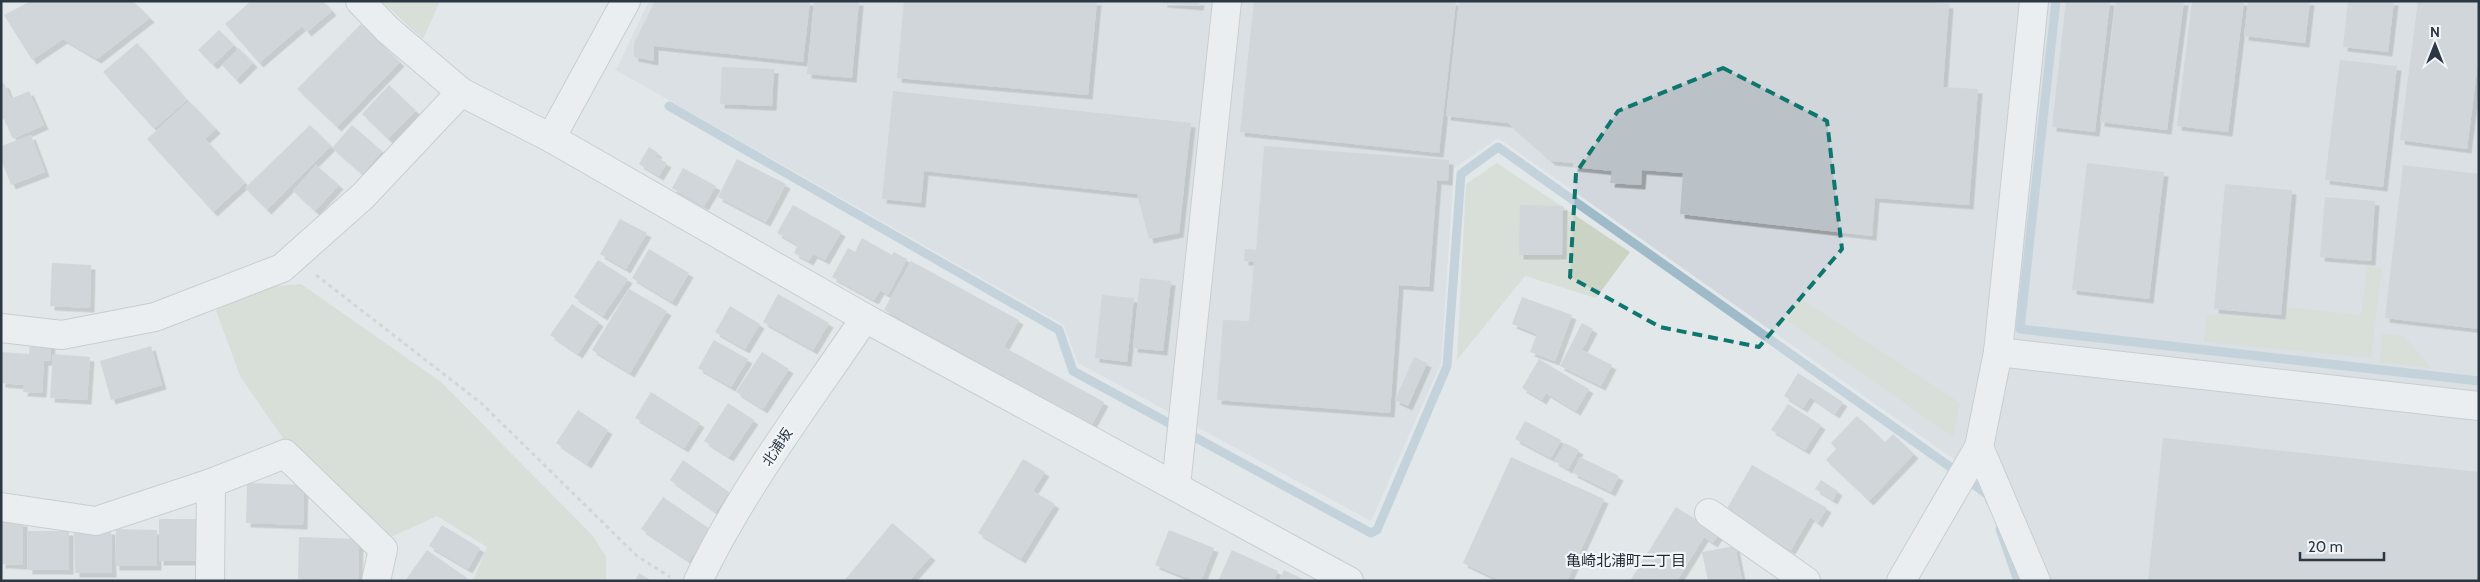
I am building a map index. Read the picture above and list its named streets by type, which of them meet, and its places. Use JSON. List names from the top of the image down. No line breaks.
{"streets":{"street":["北浦坂"]},"districts":["亀崎北浦町二丁目"],"scale_bar":"20 m","north":"top"}
